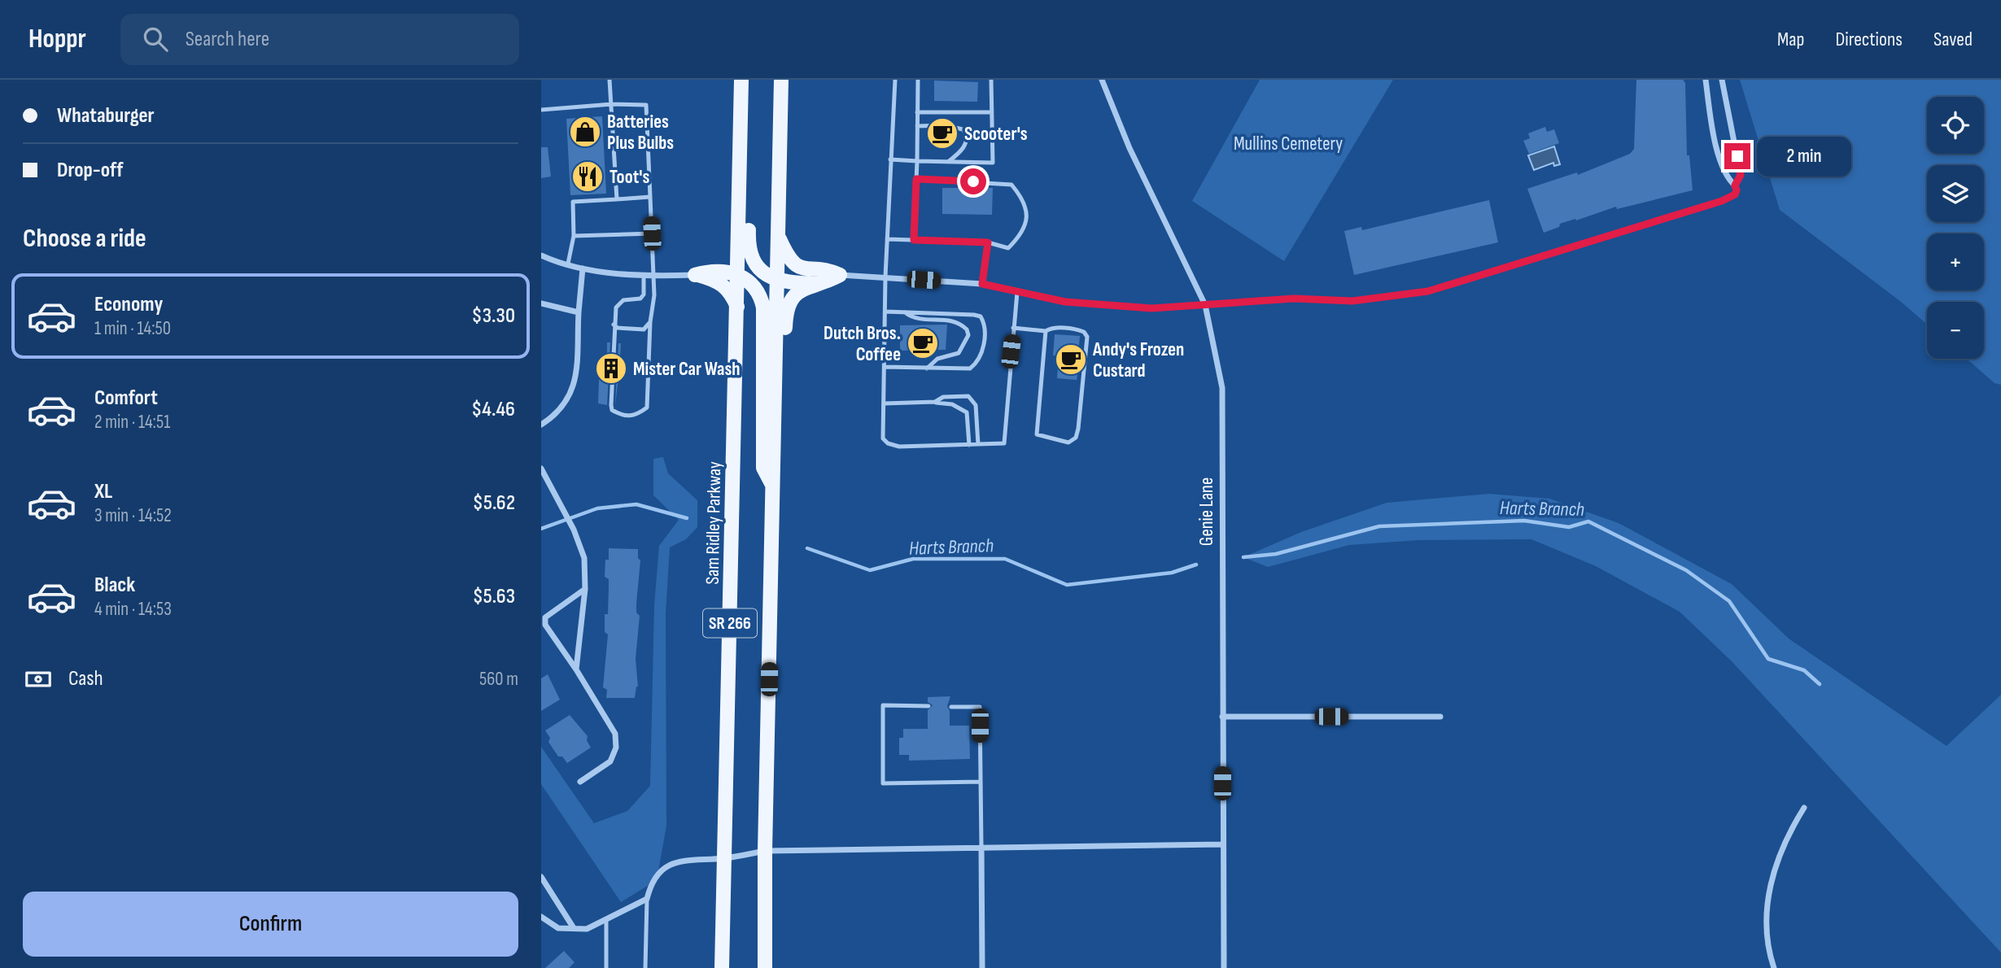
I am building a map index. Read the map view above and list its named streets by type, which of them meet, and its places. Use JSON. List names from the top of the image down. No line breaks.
{"streets":{"main road":["Sam Ridley Parkway","SR 266"],"street":["Genie Lane"]},"water":["Harts Branch"],"parks":["Mullins Cemetery"],"places":{"shop":["Batteries Plus Bulbs"],"cafe":["Scooter's","Dutch Bros. Coffee","Andy's Frozen Custard"],"restaurant":["Toot's"],"building":["Mister Car Wash"]},"page":{"header":"Hoppr","search":"Search here","nav":["Map","Directions","Saved"],"banner":["Whataburger","Drop-off"],"map_buttons":["+","−"],"bubble":"2 min","heading":"Choose a ride","list":[{"name":"Economy","note":"1 min · 14:50","value":"$3.30"},{"name":"Comfort","note":"2 min · 14:51","value":"$4.46"},{"name":"XL","note":"3 min · 14:52","value":"$5.62"},{"name":"Black","note":"4 min · 14:53","value":"$5.63"}],"pay":["Cash","560 m"],"buttons":"Confirm"}}
